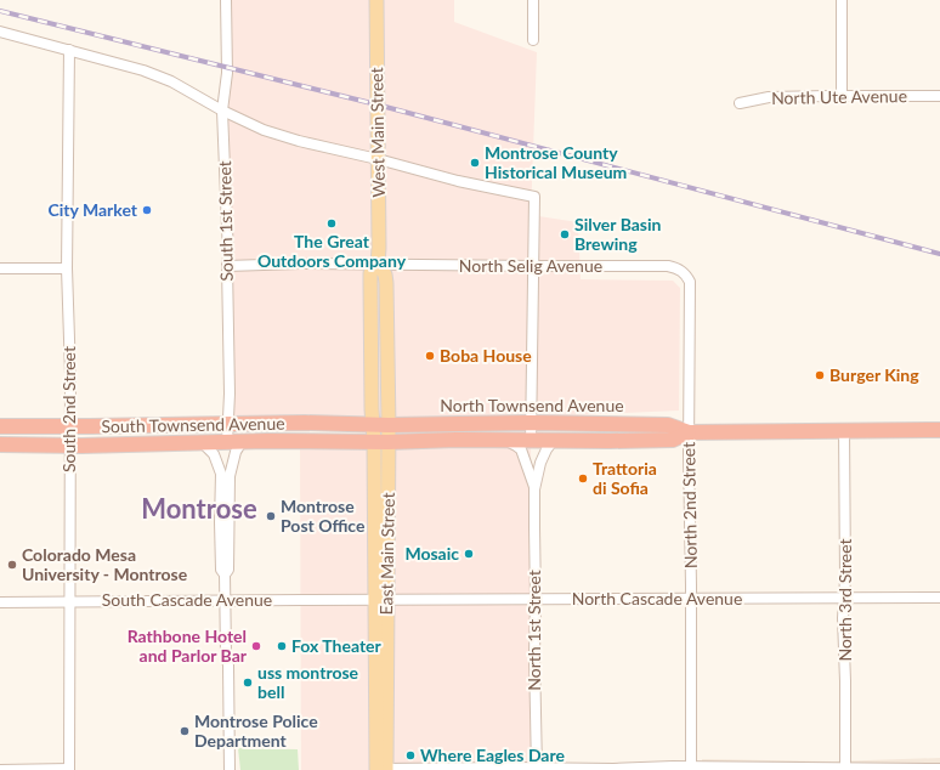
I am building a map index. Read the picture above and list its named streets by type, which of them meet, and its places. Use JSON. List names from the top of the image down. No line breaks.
{"streets":{"highway":["North Townsend Avenue","South Townsend Avenue"],"main road":["West Main Street","East Main Street"],"street":["North Ute Avenue","South 1st Street","North Selig Avenue","South 2nd Street","North 2nd Street","North Cascade Avenue","South Cascade Avenue","North 3rd Street","North 1st Street"]},"crossings":[["West Main Street","North Selig Avenue"],["West Main Street","North Townsend Avenue"],["West Main Street","South Townsend Avenue"],["West Main Street","East Main Street"],["South 1st Street","North Selig Avenue"],["South 1st Street","South Townsend Avenue"],["South 1st Street","South Cascade Avenue"],["North Selig Avenue","North 2nd Street"],["North Townsend Avenue","South Townsend Avenue"],["North Townsend Avenue","North 2nd Street"],["North Townsend Avenue","East Main Street"],["North Townsend Avenue","North 3rd Street"],["North Townsend Avenue","North 1st Street"],["South 2nd Street","South Townsend Avenue"],["South 2nd Street","South Cascade Avenue"],["South Townsend Avenue","East Main Street"],["North 2nd Street","North Cascade Avenue"],["East Main Street","North Cascade Avenue"],["East Main Street","South Cascade Avenue"],["North Cascade Avenue","South Cascade Avenue"],["North Cascade Avenue","North 3rd Street"],["North Cascade Avenue","North 1st Street"]],"districts":["Montrose"],"places":["Montrose County Historical Museum","City Market","The Great Outdoors Company","Silver Basin Brewing","Boba House","Burger King","Trattoria di Sofia","Montrose Post Office","Mosaic","Colorado Mesa University - Montrose","Rathbone Hotel and Parlor Bar","Fox Theater","uss montrose bell","Montrose Police Department","Where Eagles Dare"]}
